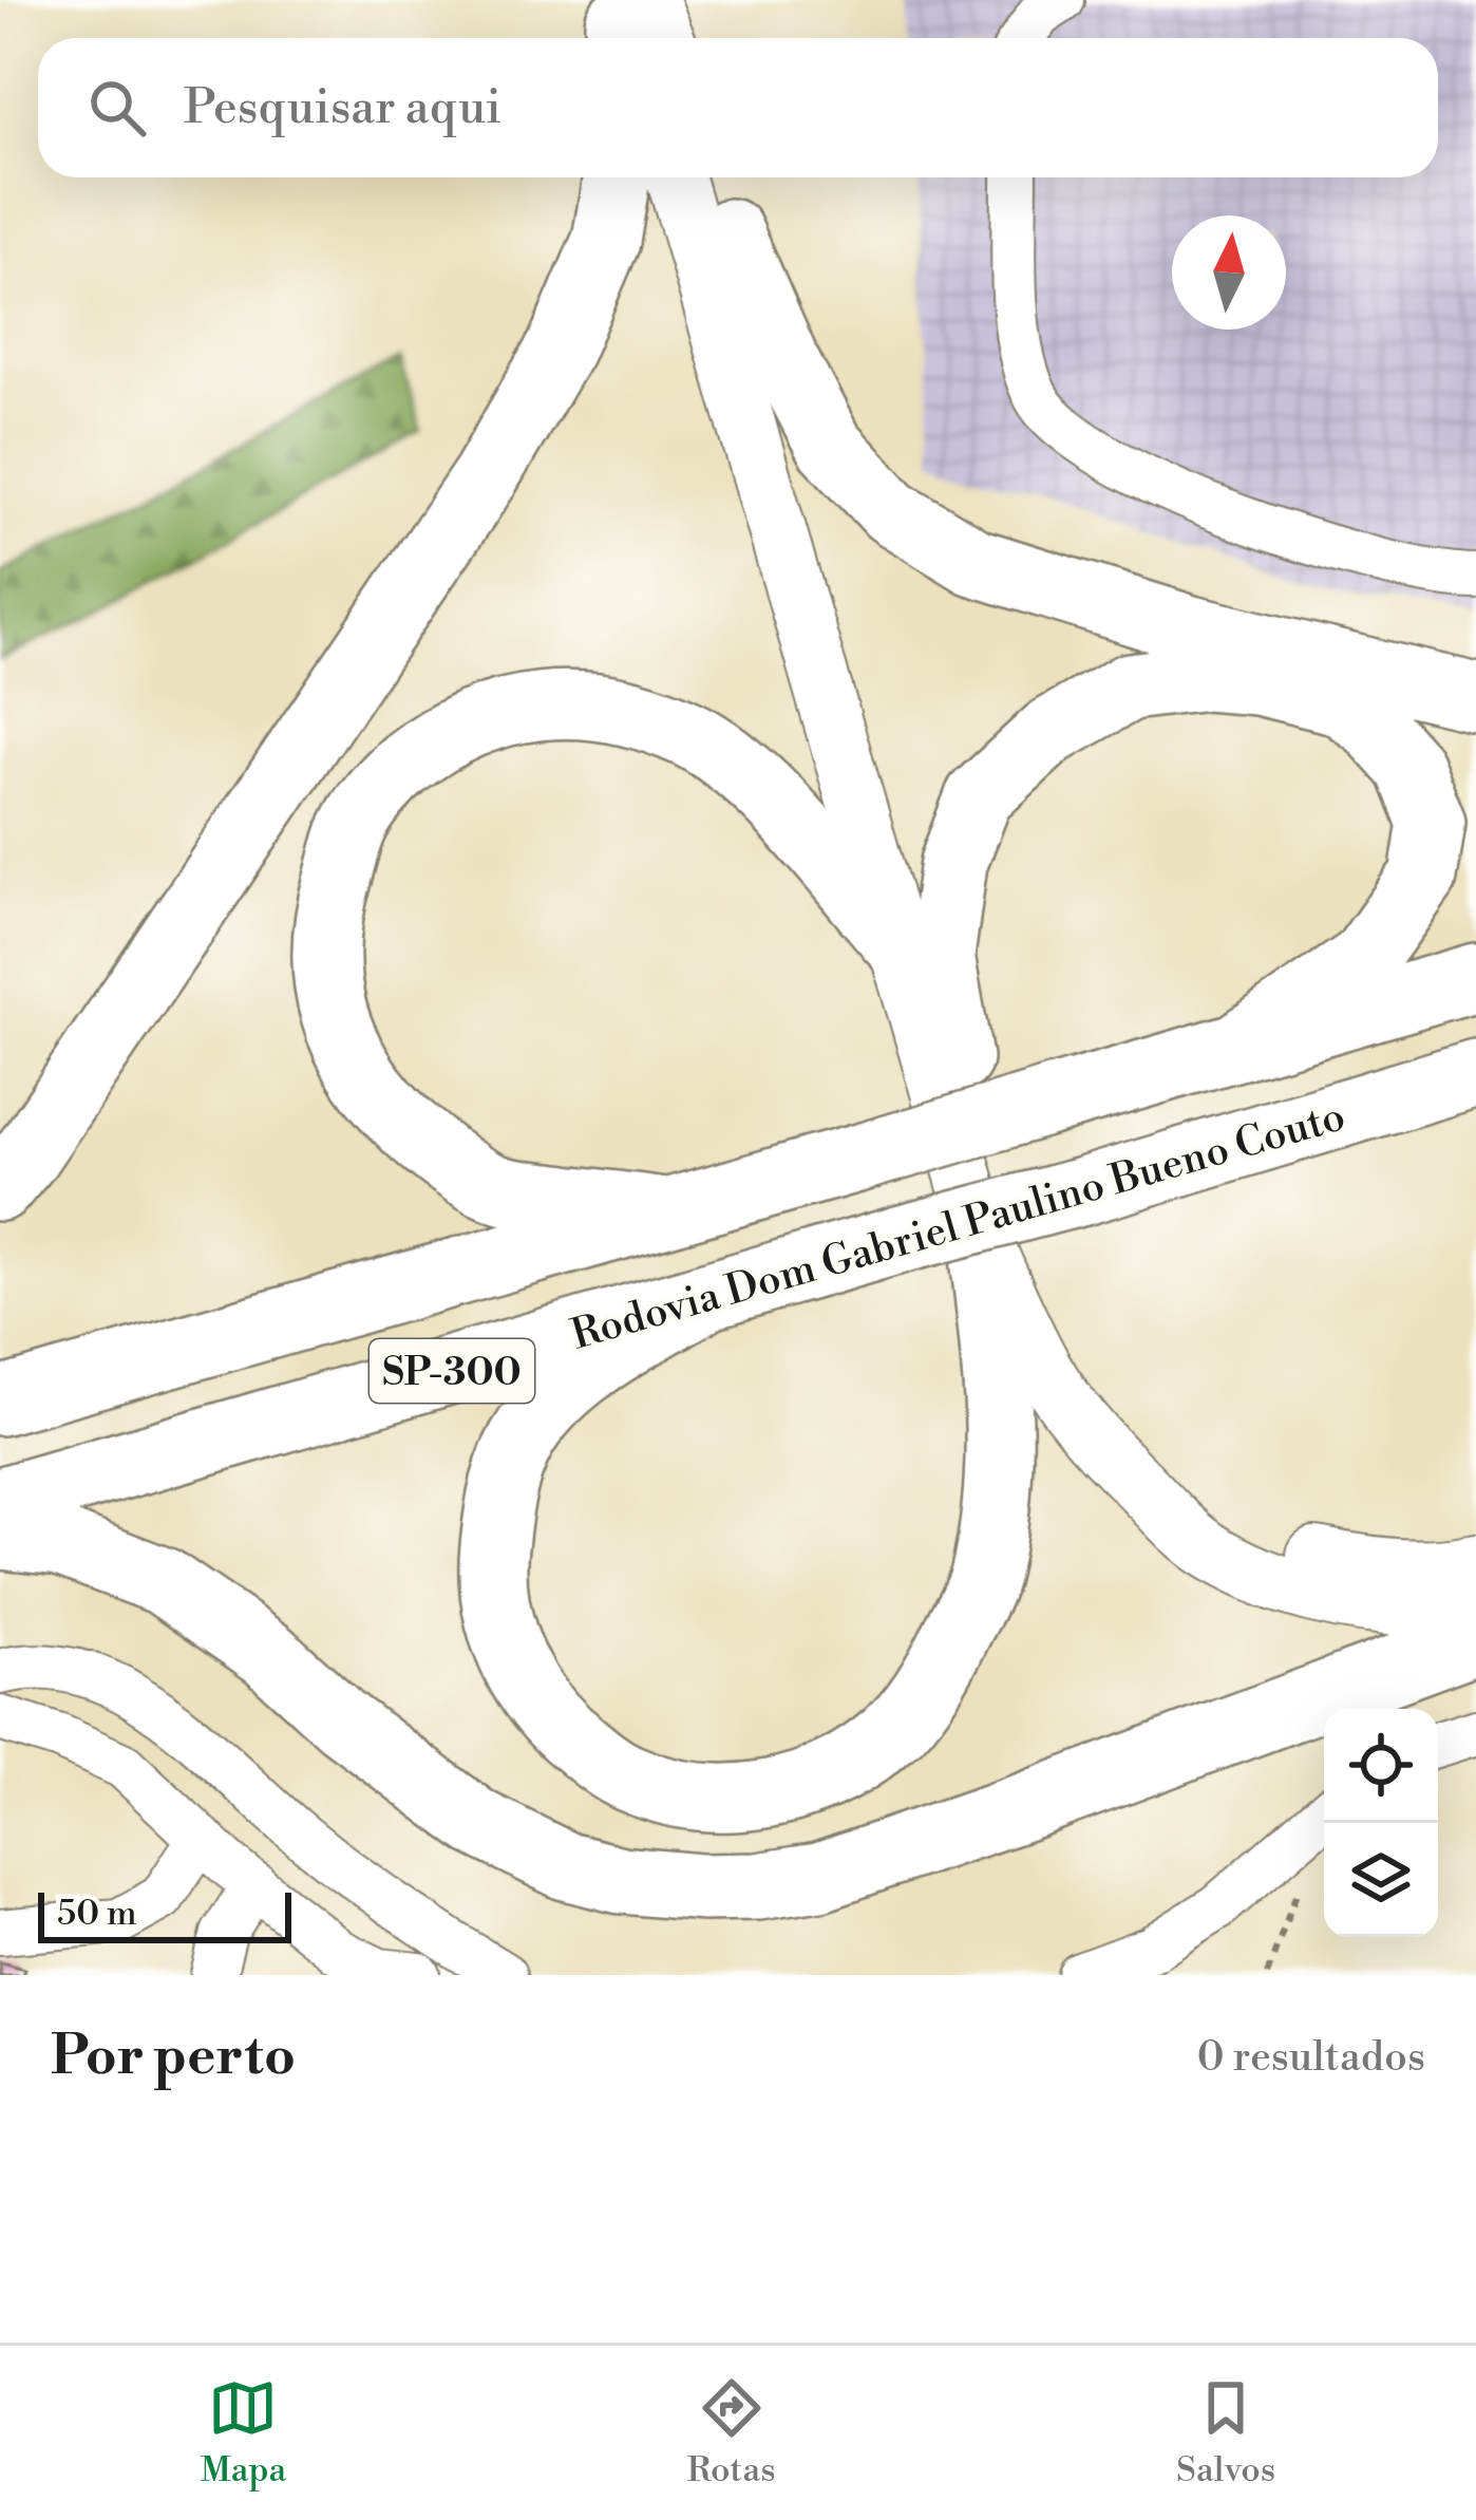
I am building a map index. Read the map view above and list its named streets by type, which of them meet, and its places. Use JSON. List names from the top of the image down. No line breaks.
{"streets":{"highway":["Rodovia Dom Gabriel Paulino Bueno Couto","SP-300"]},"scale_bar":"50 m","north":"top","page":{"search":"Pesquisar aqui","scale":"50 m","heading":["Por perto","0 resultados"],"nav":["Mapa","Rotas","Salvos"]}}
